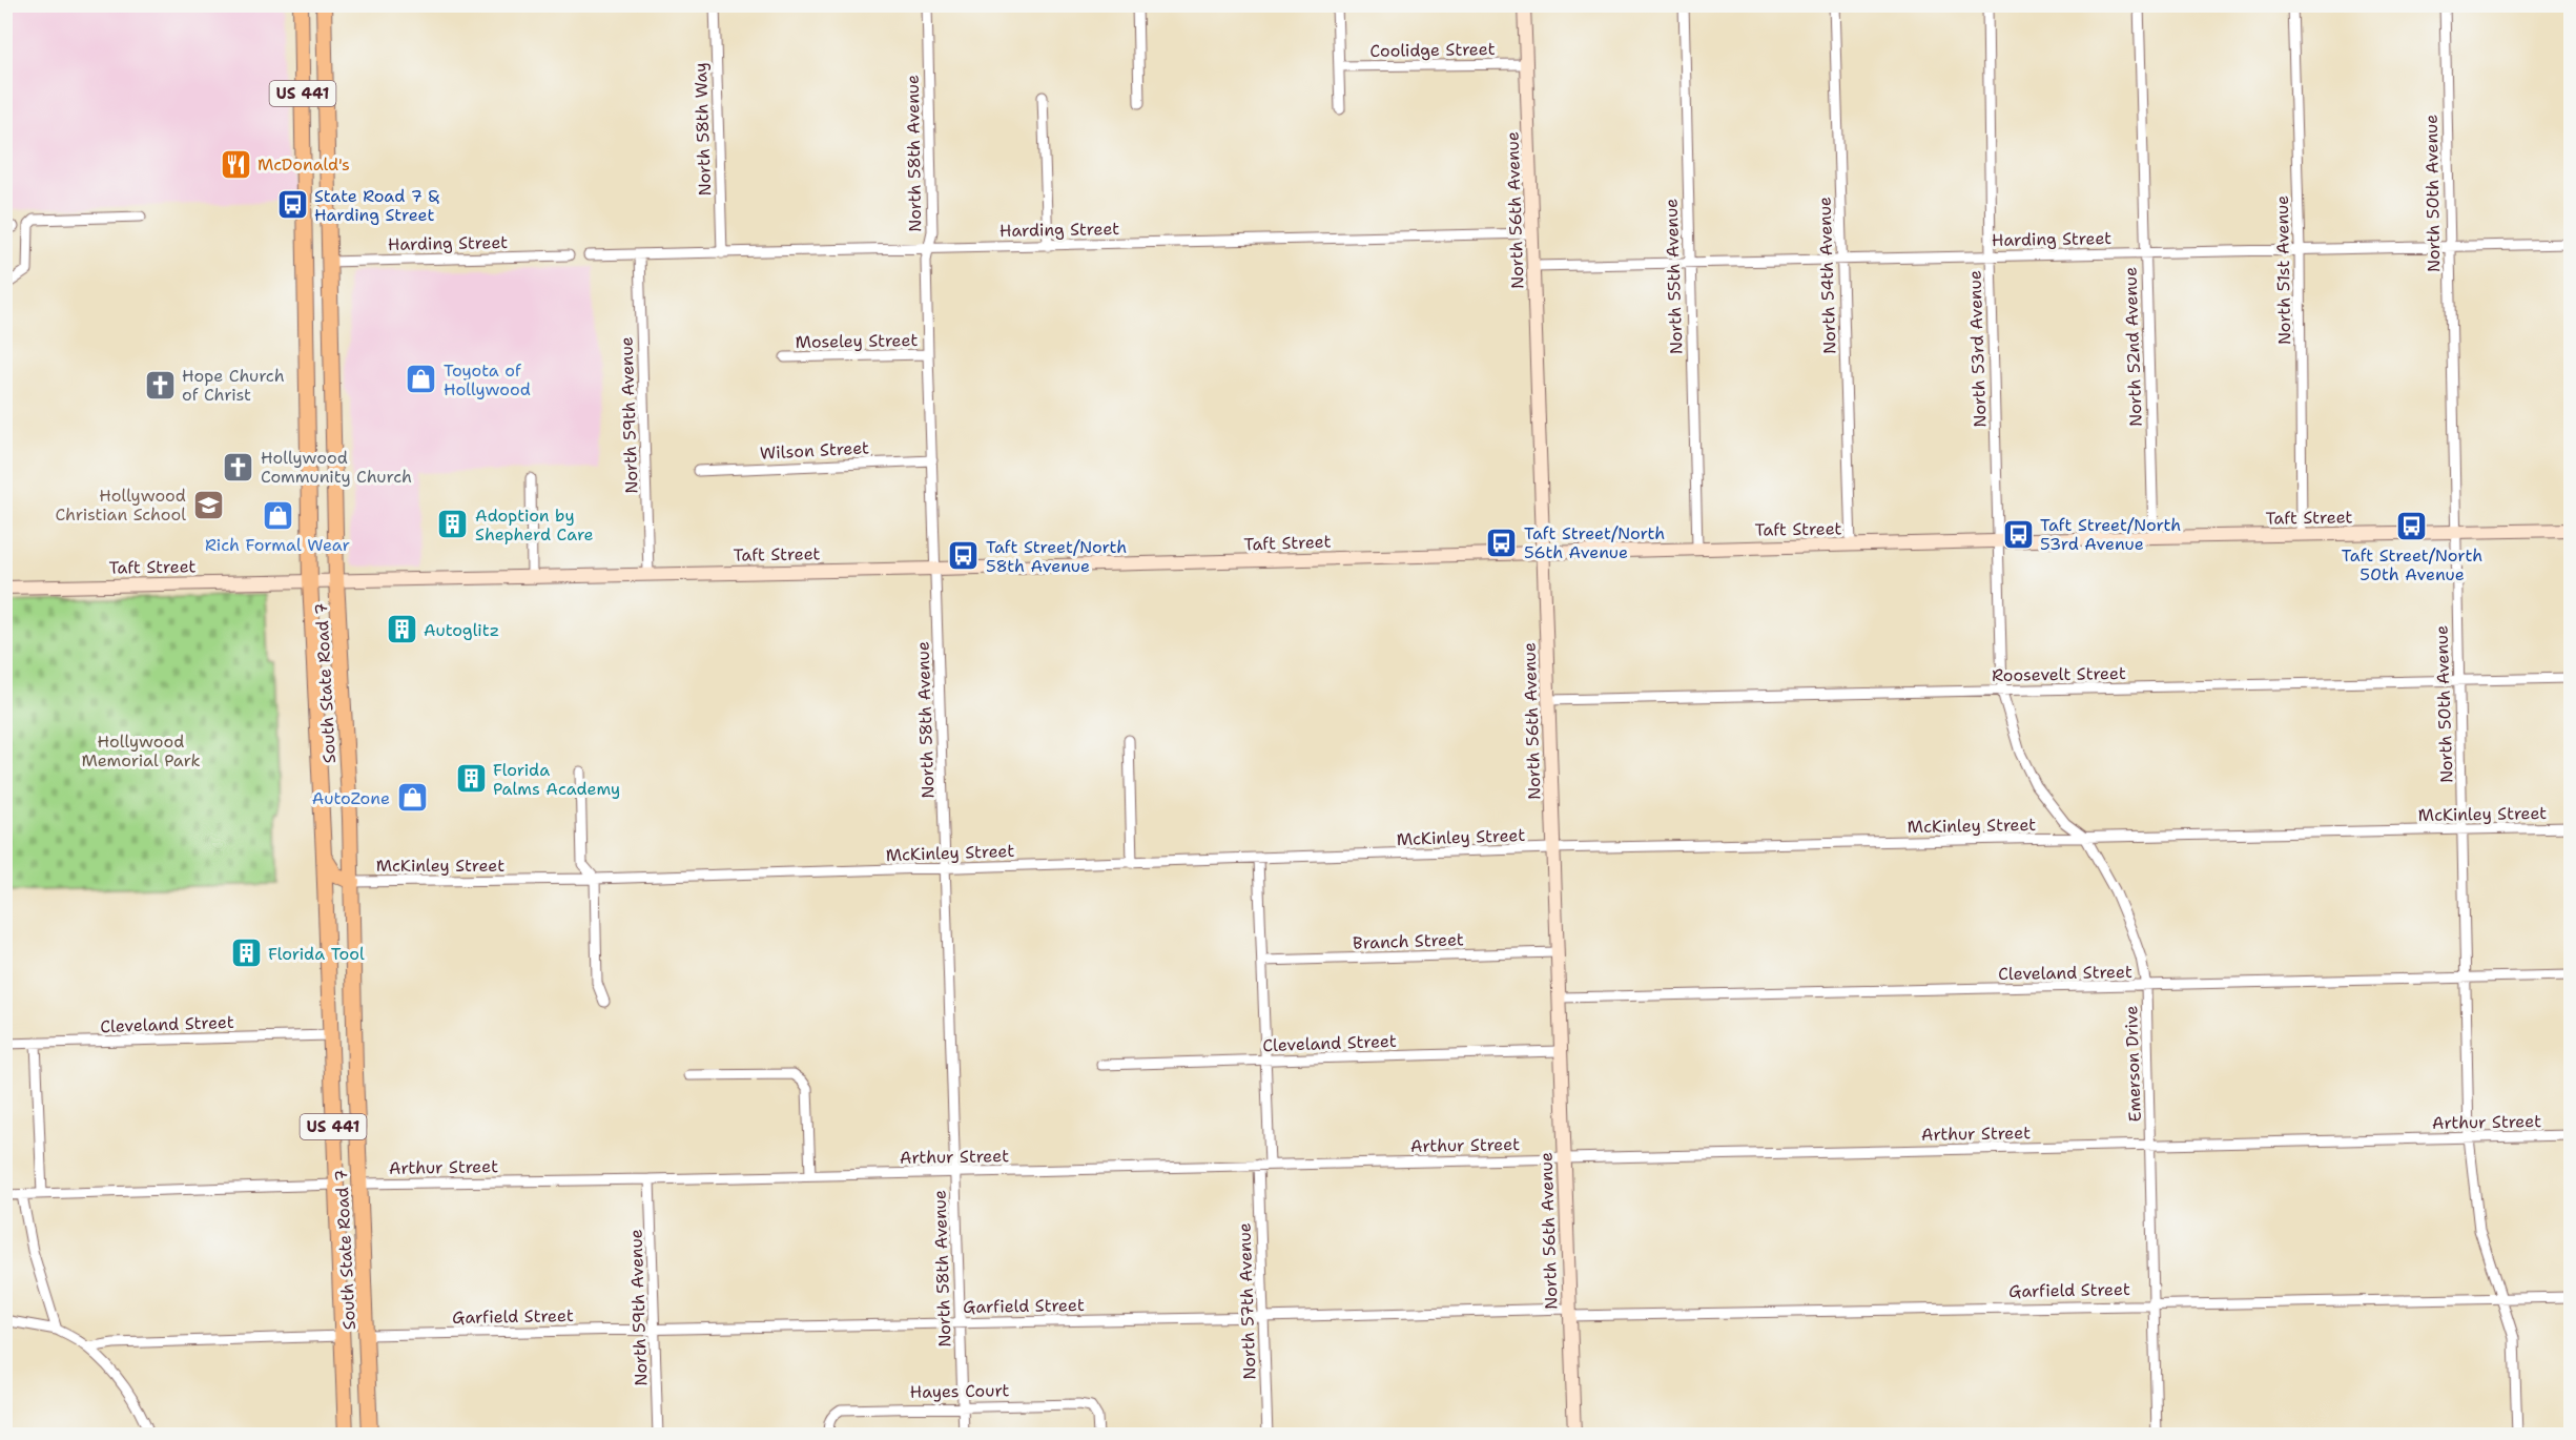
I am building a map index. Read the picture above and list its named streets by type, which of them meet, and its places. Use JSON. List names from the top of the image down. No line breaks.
{"streets":{"main road":["US 441","South State Road 7"],"street":["Coolidge Street","North 58th Way","North 58th Avenue","North 50th Avenue","North 56th Avenue","Harding Street","North 51st Avenue","North 54th Avenue","North 55th Avenue","Moseley Street","North 52nd Avenue","North 53rd Avenue","North 59th Avenue","Wilson Street","Taft Street","Roosevelt Street","McKinley Street","Branch Street","Cleveland Street","Emerson Drive","Arthur Street","Garfield Street","North 57th Avenue","Hayes Court"]},"crossings":[["Coolidge Street","North 56th Avenue"],["North 58th Way","Harding Street"],["North 58th Avenue","Harding Street"],["North 58th Avenue","Moseley Street"],["North 58th Avenue","Wilson Street"],["North 58th Avenue","Taft Street"],["North 58th Avenue","McKinley Street"],["North 58th Avenue","Arthur Street"],["North 58th Avenue","Garfield Street"],["North 58th Avenue","Hayes Court"],["North 50th Avenue","Harding Street"],["North 50th Avenue","Taft Street"],["North 50th Avenue","Roosevelt Street"],["North 50th Avenue","McKinley Street"],["North 50th Avenue","Cleveland Street"],["North 50th Avenue","Arthur Street"],["North 50th Avenue","Garfield Street"],["North 56th Avenue","Harding Street"],["North 56th Avenue","Taft Street"],["North 56th Avenue","Roosevelt Street"],["North 56th Avenue","McKinley Street"],["North 56th Avenue","Branch Street"],["North 56th Avenue","Cleveland Street"],["North 56th Avenue","Arthur Street"],["North 56th Avenue","Garfield Street"],["Harding Street","North 51st Avenue"],["Harding Street","North 54th Avenue"],["Harding Street","North 55th Avenue"],["Harding Street","North 52nd Avenue"],["Harding Street","North 53rd Avenue"],["Harding Street","North 59th Avenue"],["Harding Street","South State Road 7"],["North 51st Avenue","Taft Street"],["North 54th Avenue","Taft Street"],["North 55th Avenue","Taft Street"],["North 52nd Avenue","Taft Street"],["North 53rd Avenue","Taft Street"],["North 53rd Avenue","Emerson Drive"],["North 59th Avenue","Taft Street"],["North 59th Avenue","Arthur Street"],["North 59th Avenue","Garfield Street"],["Taft Street","South State Road 7"],["Taft Street","Emerson Drive"],["Roosevelt Street","Emerson Drive"],["South State Road 7","McKinley Street"],["South State Road 7","Cleveland Street"],["South State Road 7","Arthur Street"],["South State Road 7","Garfield Street"],["McKinley Street","Emerson Drive"],["Cleveland Street","Emerson Drive"],["Emerson Drive","Arthur Street"],["Emerson Drive","Garfield Street"],["Arthur Street","North 57th Avenue"],["Garfield Street","North 57th Avenue"]],"parks":["Hollywood Memorial Park"],"places":{"restaurant":["McDonald's"],"bus stop":["State Road 7 & Harding Street","Taft Street/North 50th Avenue","Taft Street/North 53rd Avenue","Taft Street/North 56th Avenue","Taft Street/North 58th Avenue"],"shop":["Toyota of Hollywood","Rich Formal Wear","AutoZone"],"church":["Hope Church of Christ","Hollywood Community Church"],"school or university":["Hollywood Christian School"],"building":["Adoption by Shepherd Care","Autoglitz","Florida Palms Academy","Florida Tool"]}}
